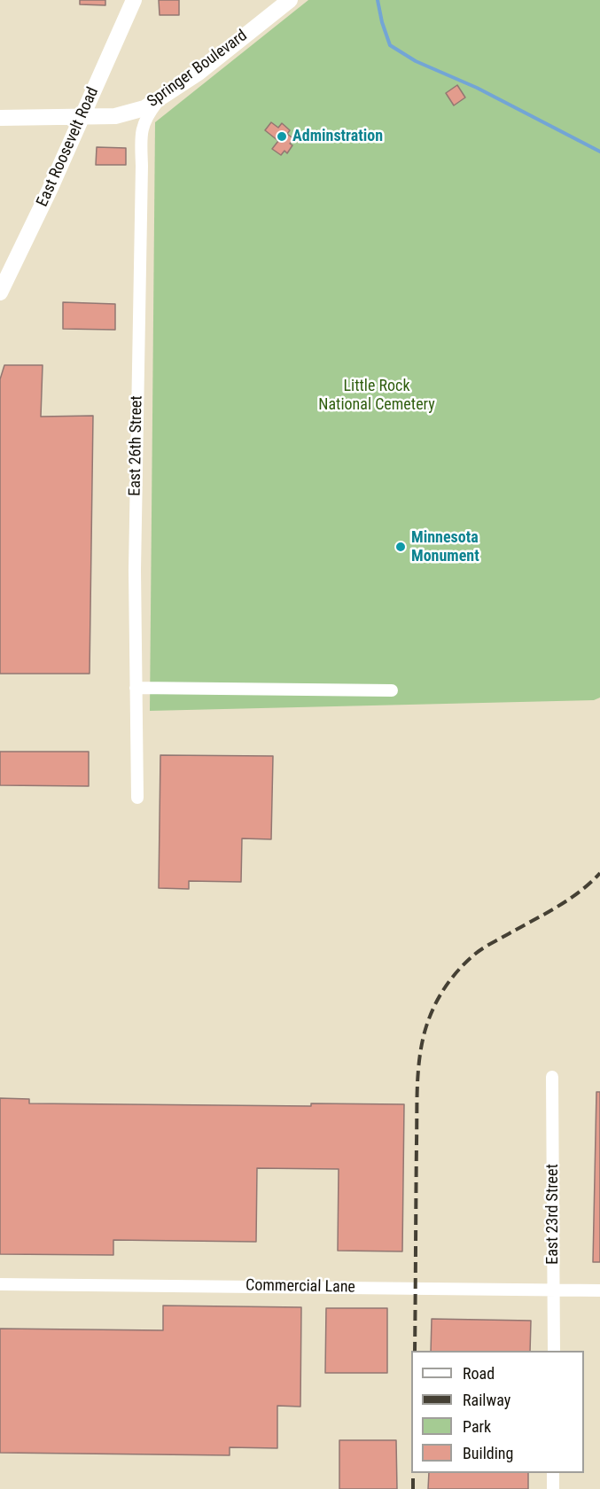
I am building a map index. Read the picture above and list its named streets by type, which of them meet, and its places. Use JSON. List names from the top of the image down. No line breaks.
{"streets":{"main road":["Springer Boulevard","East Roosevelt Road"],"street":["East 26th Street","East 23rd Street","Commercial Lane"]},"crossings":[["Springer Boulevard","East Roosevelt Road"],["Springer Boulevard","East 26th Street"],["East 23rd Street","Commercial Lane"]],"parks":["Little Rock National Cemetery"],"places":["Adminstration","Minnesota Monument"],"legend":["Road","Railway","Park","Building"]}
